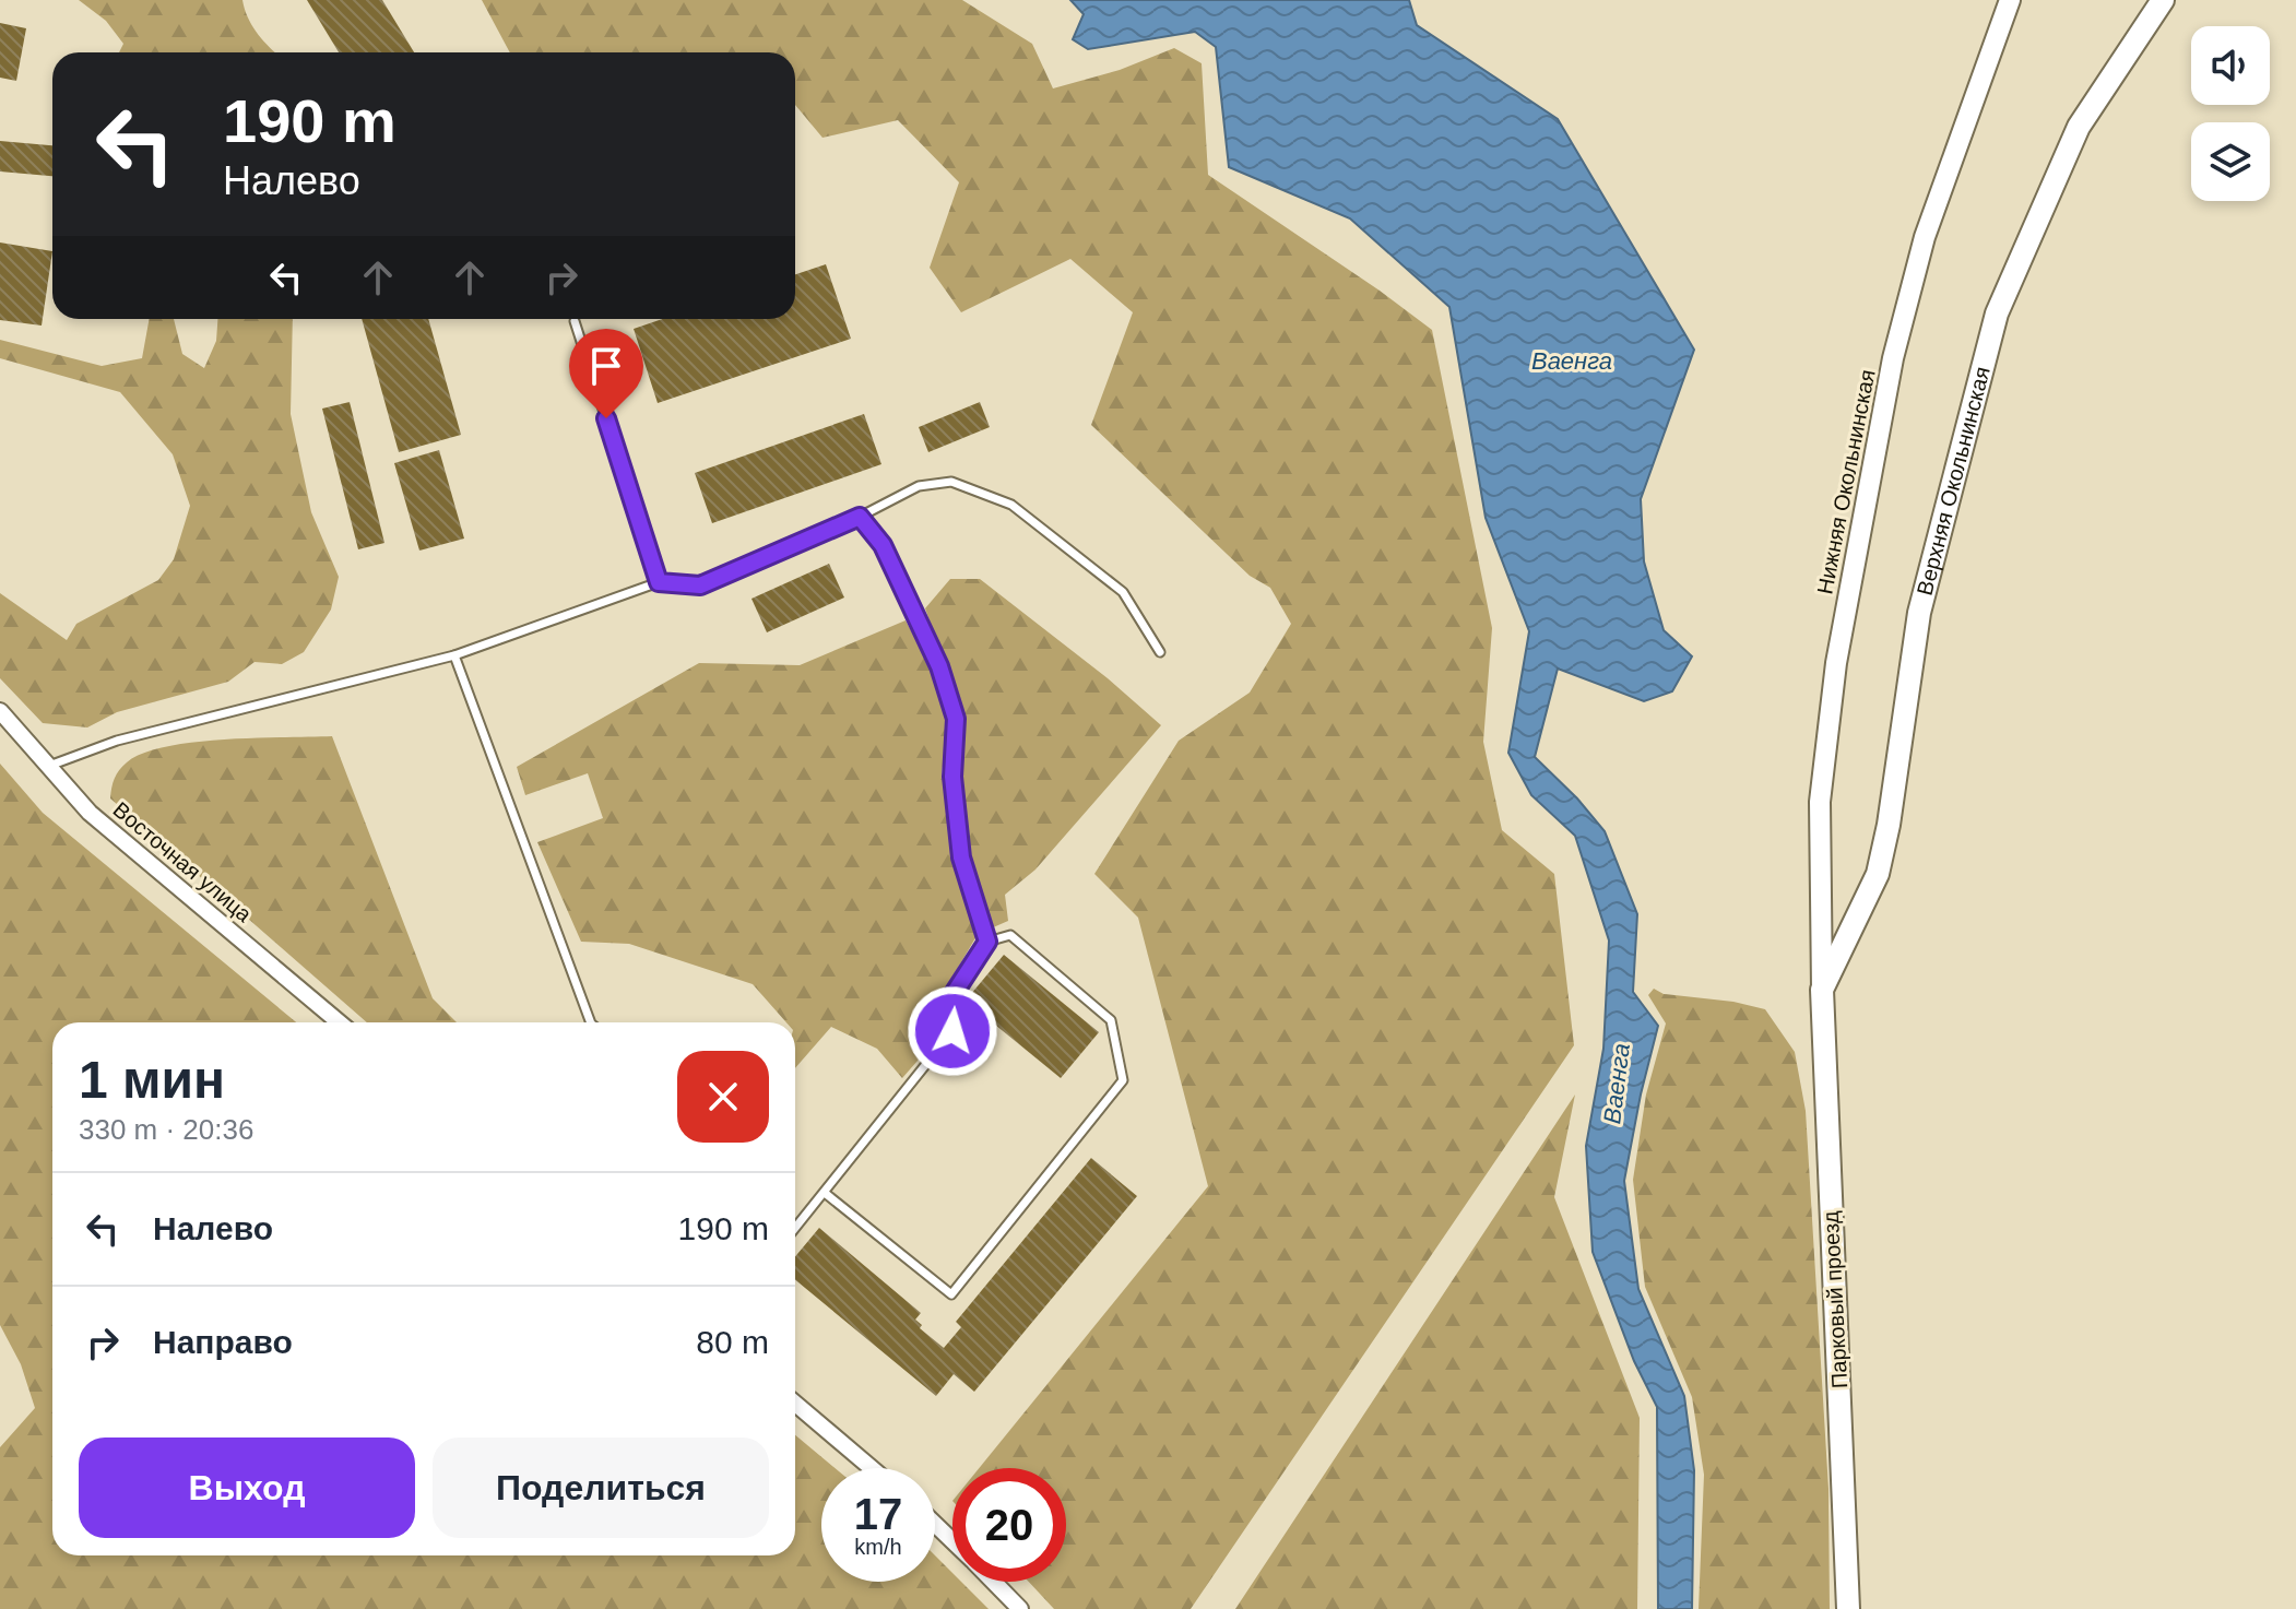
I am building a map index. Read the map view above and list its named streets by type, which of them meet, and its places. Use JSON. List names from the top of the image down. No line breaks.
{"streets":{"main road":["Верхняя Окольнинская","Парковый проезд"],"street":["Нижняя Окольнинская","Восточная улица"]},"crossings":[["Нижняя Окольнинская","Верхняя Окольнинская"],["Нижняя Окольнинская","Парковый проезд"],["Верхняя Окольнинская","Парковый проезд"]],"water":["Ваенга"],"page":{"turn":["190 m","Налево"],"heading":["1 мин","330 m · 20:36"],"list":[{"name":"Налево","value":"190 m"},{"name":"Направо","value":"80 m"}],"buttons":["Выход","Поделиться"],"speed":"17 km/h","limit":"20"}}
